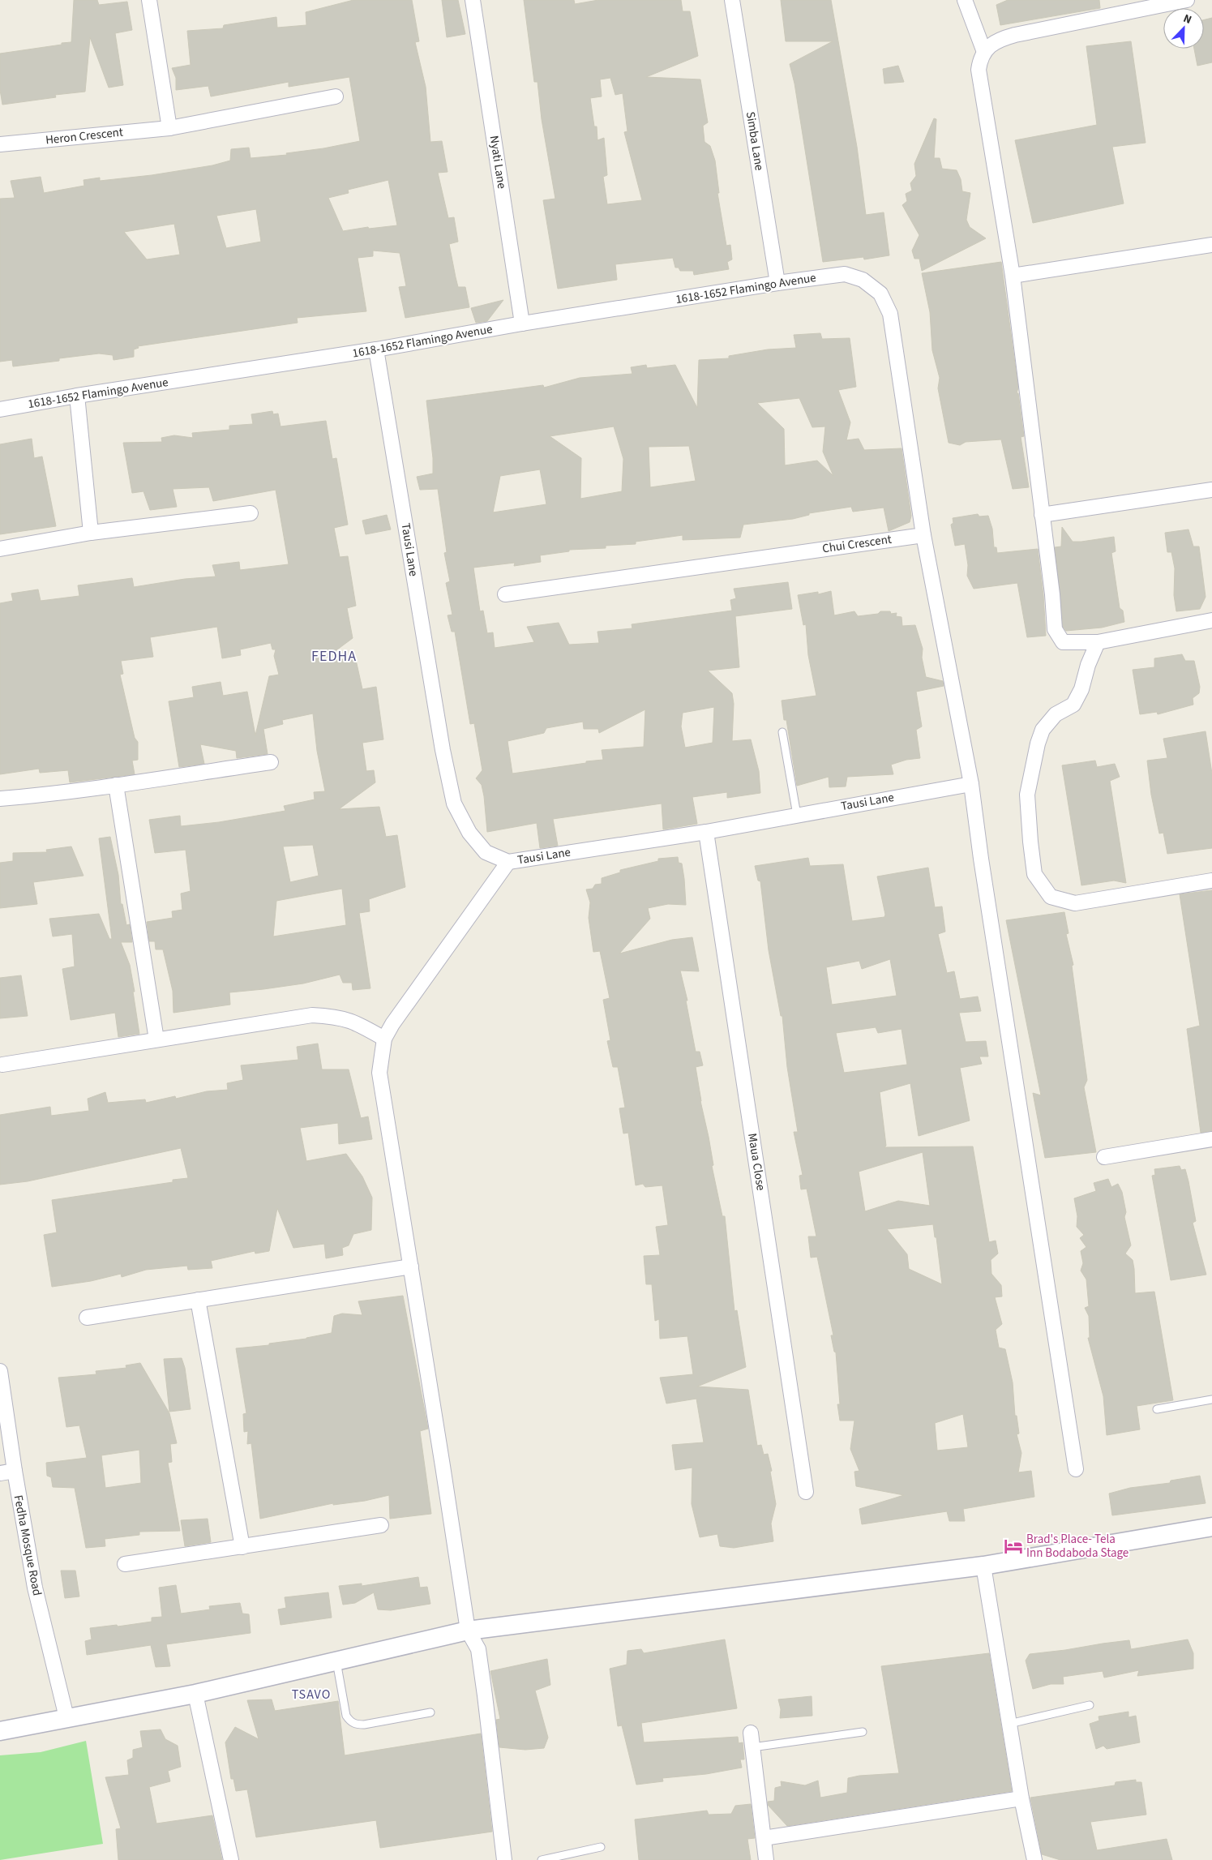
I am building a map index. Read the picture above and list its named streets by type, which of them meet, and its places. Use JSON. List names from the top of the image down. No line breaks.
{"streets":{"street":["Heron Crescent","Simba Lane","Nyati Lane","1618-1652 Flamingo Avenue","Chui Crescent","Tausi Lane","Maua Close","Fedha Mosque Road"]},"crossings":[["Simba Lane","1618-1652 Flamingo Avenue"],["Nyati Lane","1618-1652 Flamingo Avenue"],["1618-1652 Flamingo Avenue","Chui Crescent"],["1618-1652 Flamingo Avenue","Tausi Lane"],["Tausi Lane","Maua Close"]],"districts":["FEDHA","TSAVO"],"places":{"hotel":["Brad's Place- Tela Inn Bodaboda Stage"]},"north":"top right"}
